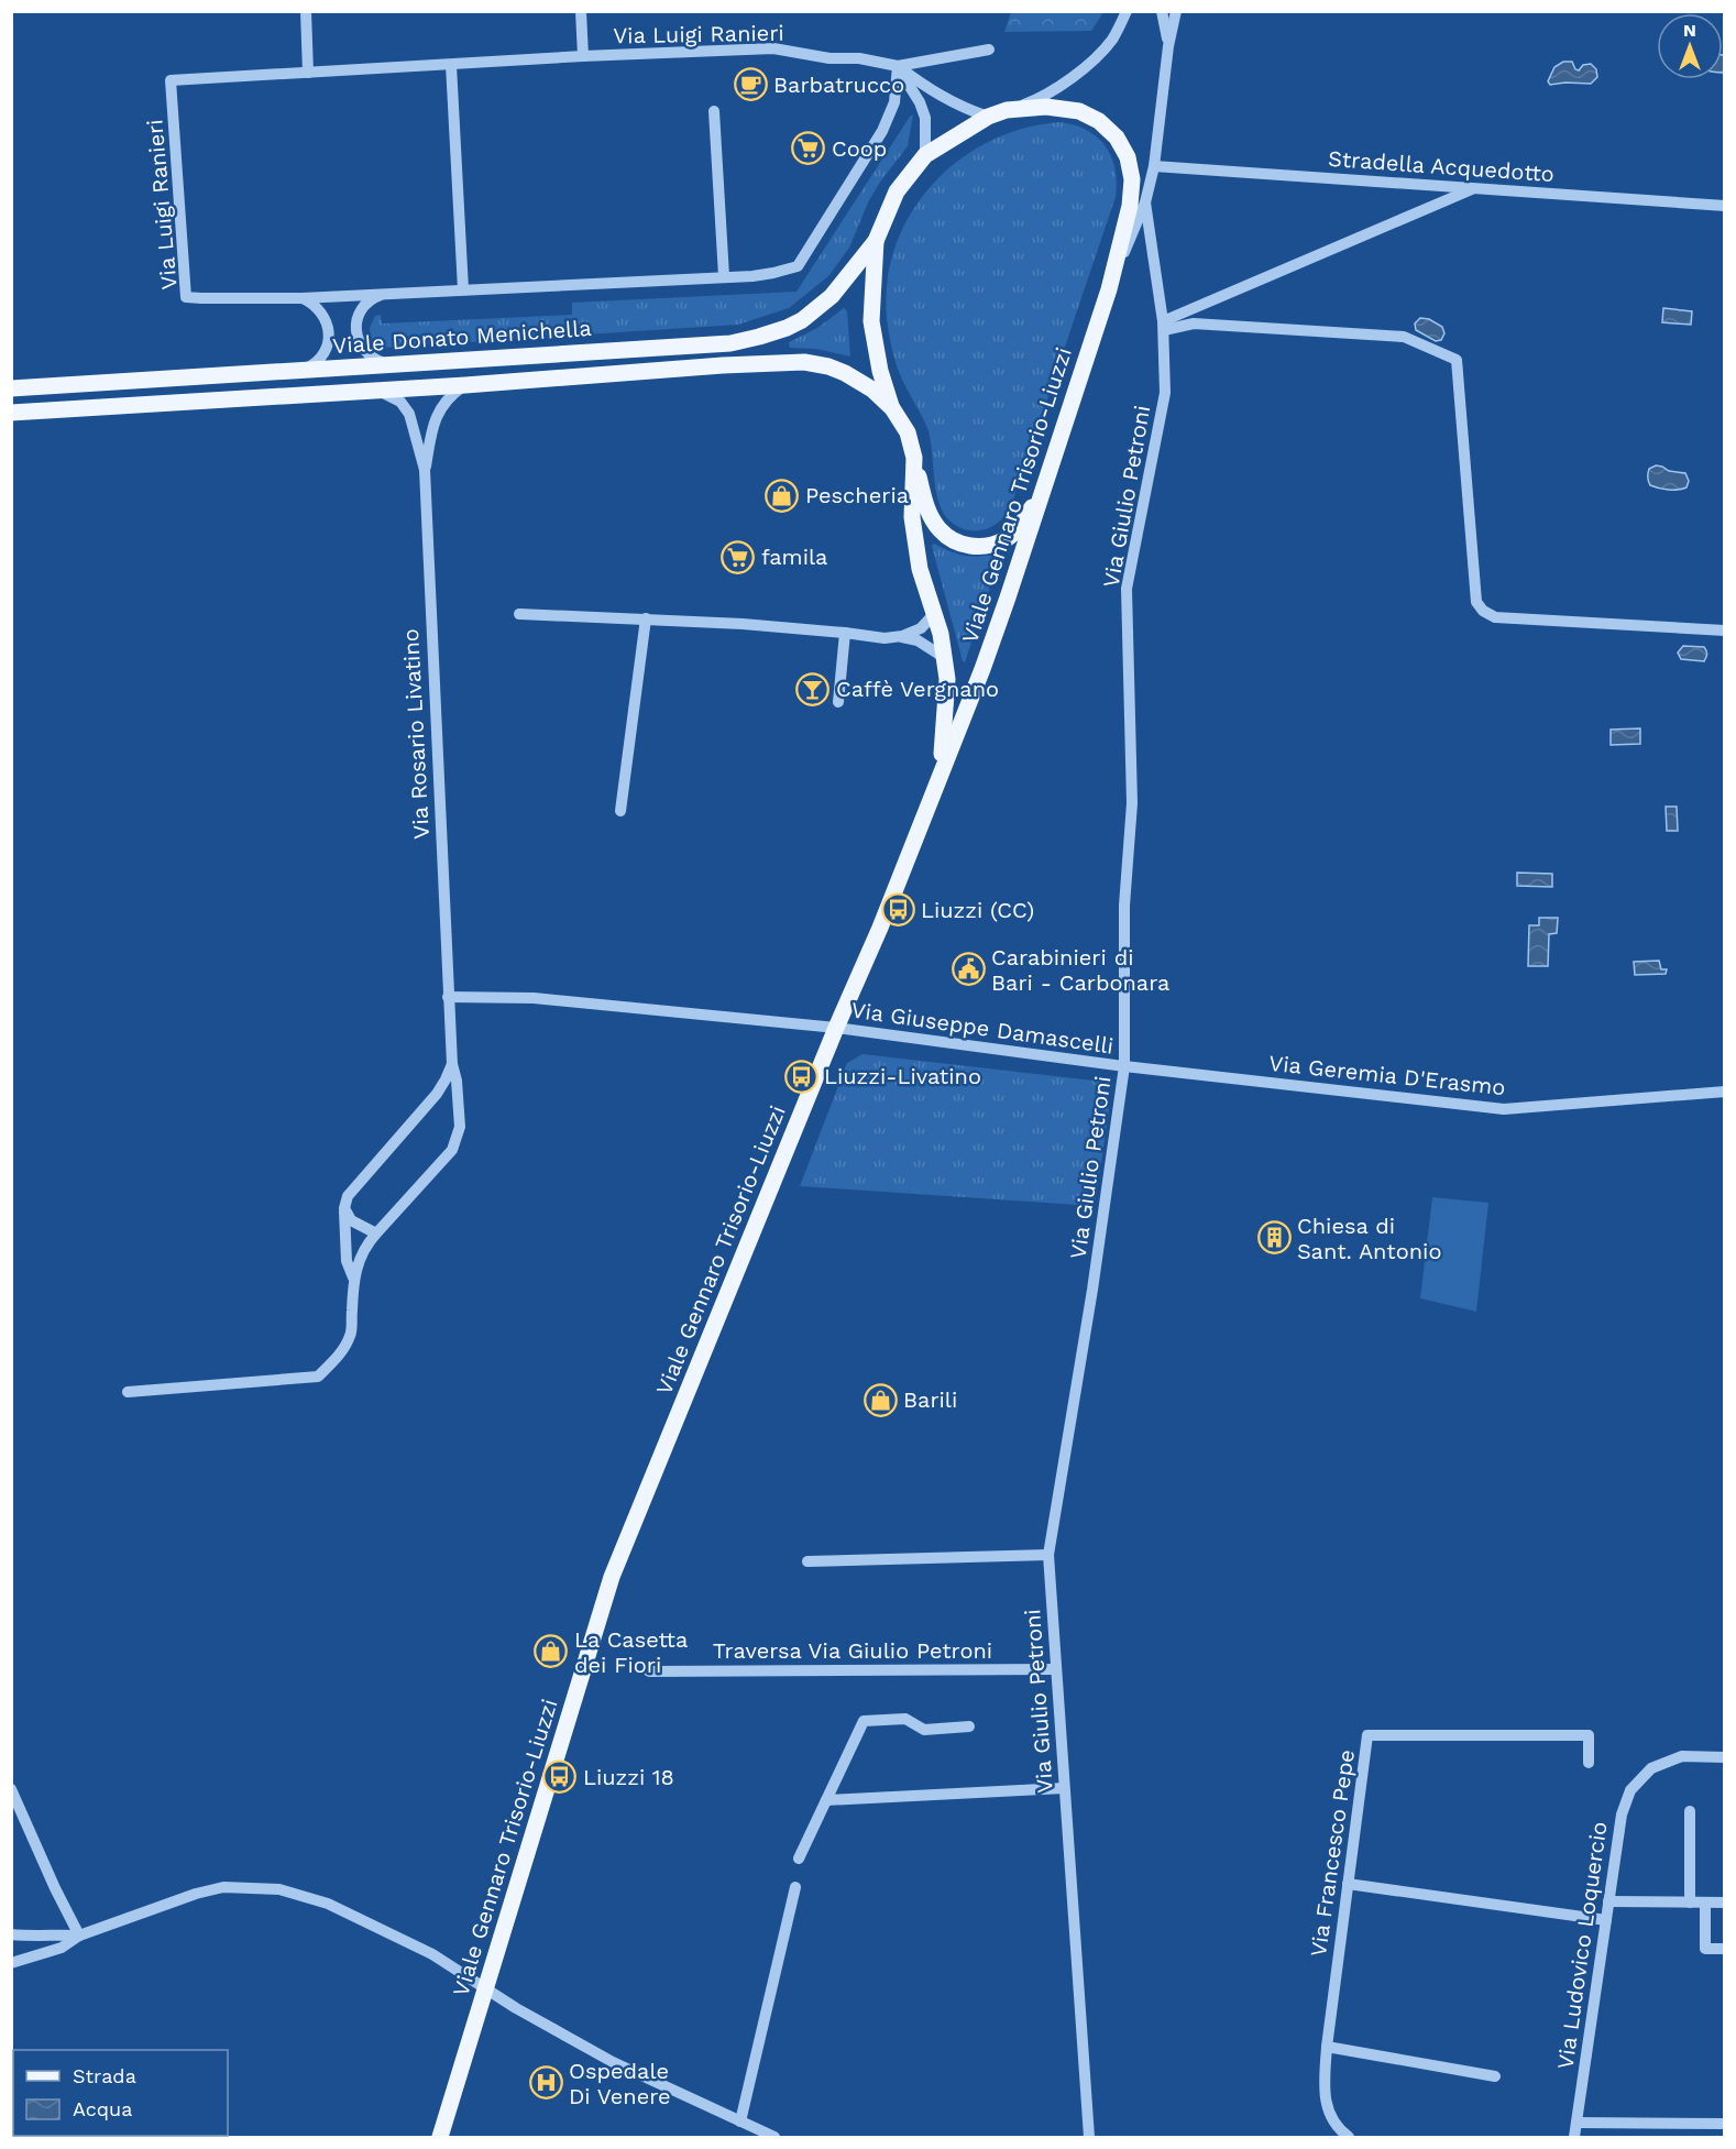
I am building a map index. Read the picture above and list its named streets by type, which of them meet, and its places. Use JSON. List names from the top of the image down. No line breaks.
{"streets":{"main road":["Viale Donato Menichella","Viale Gennaro Trisorio-Liuzzi"],"street":["Via Luigi Ranieri","Stradella Acquedotto","Via Giulio Petroni","Via Rosario Livatino","Via Giuseppe Damascelli","Via Geremia D'Erasmo","Traversa Via Giulio Petroni","Via Francesco Pepe","Via Ludovico Loquercio"]},"crossings":[["Stradella Acquedotto","Viale Gennaro Trisorio-Liuzzi"],["Viale Donato Menichella","Viale Gennaro Trisorio-Liuzzi"],["Viale Gennaro Trisorio-Liuzzi","Via Giulio Petroni"],["Viale Gennaro Trisorio-Liuzzi","Via Giuseppe Damascelli"],["Via Giulio Petroni","Via Giuseppe Damascelli"],["Via Giulio Petroni","Via Geremia D'Erasmo"],["Via Giulio Petroni","Traversa Via Giulio Petroni"],["Via Giuseppe Damascelli","Via Geremia D'Erasmo"]],"places":{"cafe":["Barbatrucco"],"supermarket":["Coop","famila"],"shop":["Pescheria","Barili","La Casetta dei Fiori"],"bar":["Caffè Vergnano"],"bus stop":["Liuzzi (CC)","Liuzzi-Livatino","Liuzzi 18"],"public building":["Carabinieri di Bari - Carbonara"],"building":["Chiesa di Sant. Antonio"],"hospital":["Ospedale Di Venere"]},"legend":["Strada","Acqua"],"north":"top"}
